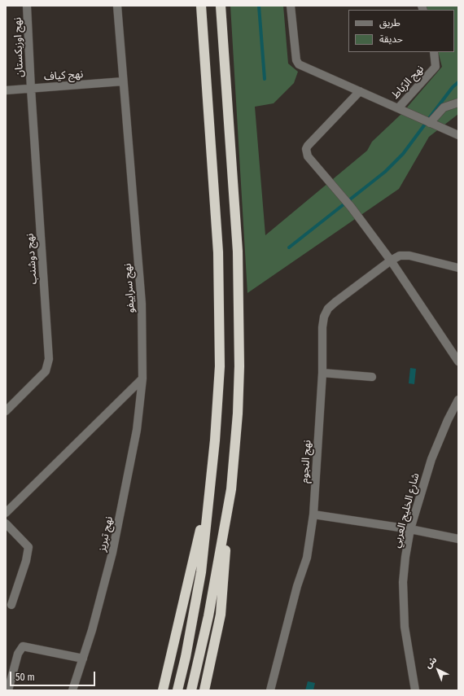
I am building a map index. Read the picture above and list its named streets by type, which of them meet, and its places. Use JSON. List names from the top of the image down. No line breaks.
{"streets":{"street":["نهج اوزبكستان","نهج كياف","نهج الرّباط","نهج دوشنب","نهج سراييفو","نهج النجوم","شارع الخليج العربي","نهج تبريز"]},"crossings":[["نهج اوزبكستان","نهج كياف"],["نهج اوزبكستان","نهج دوشنب"],["نهج كياف","نهج دوشنب"],["نهج كياف","نهج سراييفو"],["نهج سراييفو","نهج تبريز"]],"legend":["طريق","حديقة"],"scale_bar":"50 m","north":"top left"}
